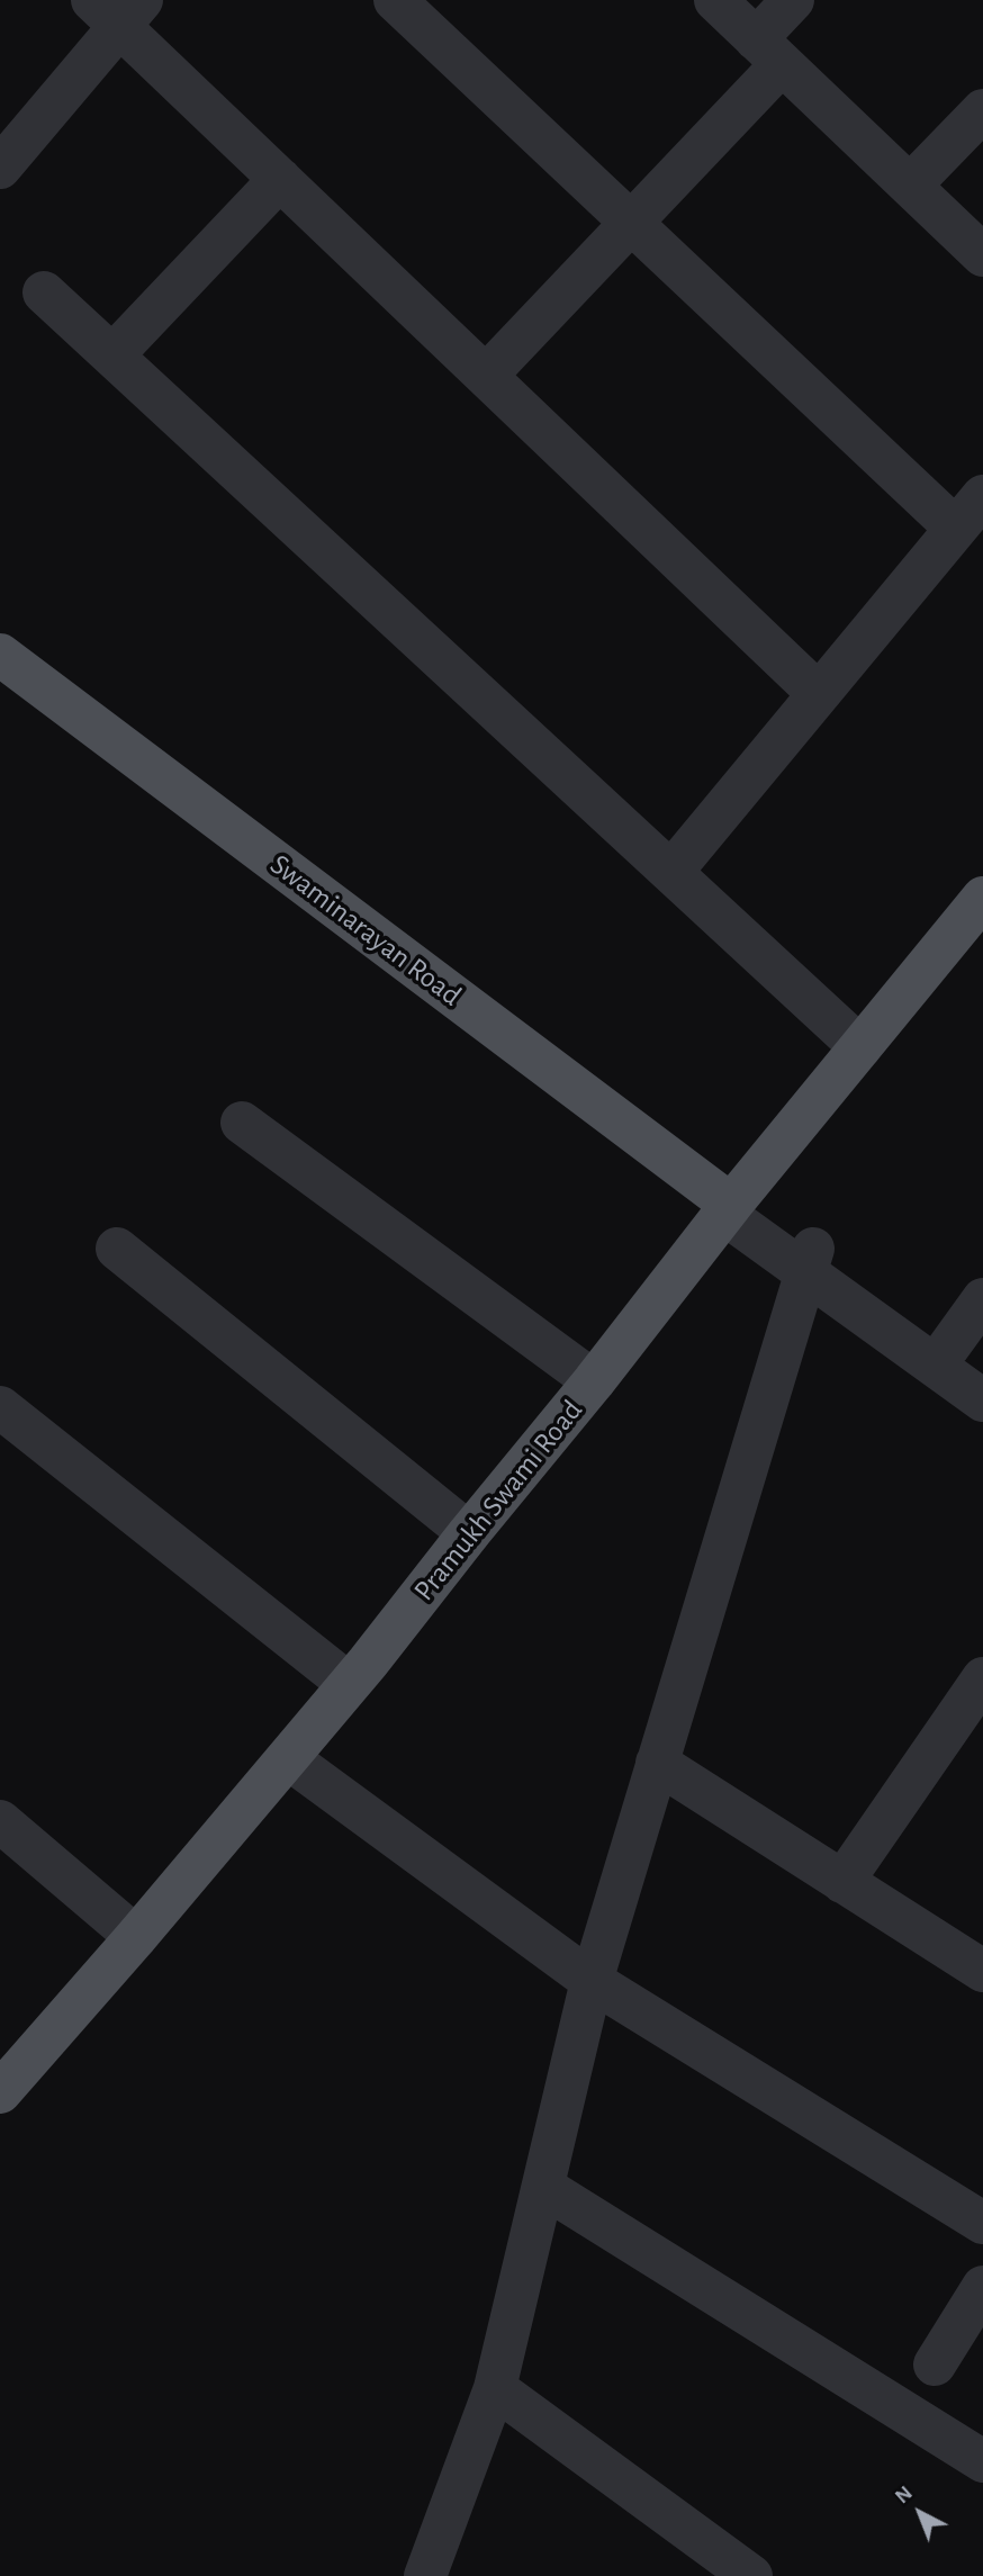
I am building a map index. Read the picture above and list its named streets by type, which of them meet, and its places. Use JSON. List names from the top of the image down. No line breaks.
{"streets":{"main road":["Swaminarayan Road","Pramukh Swami Road"]},"crossings":[["Swaminarayan Road","Pramukh Swami Road"]],"north":"top left"}
